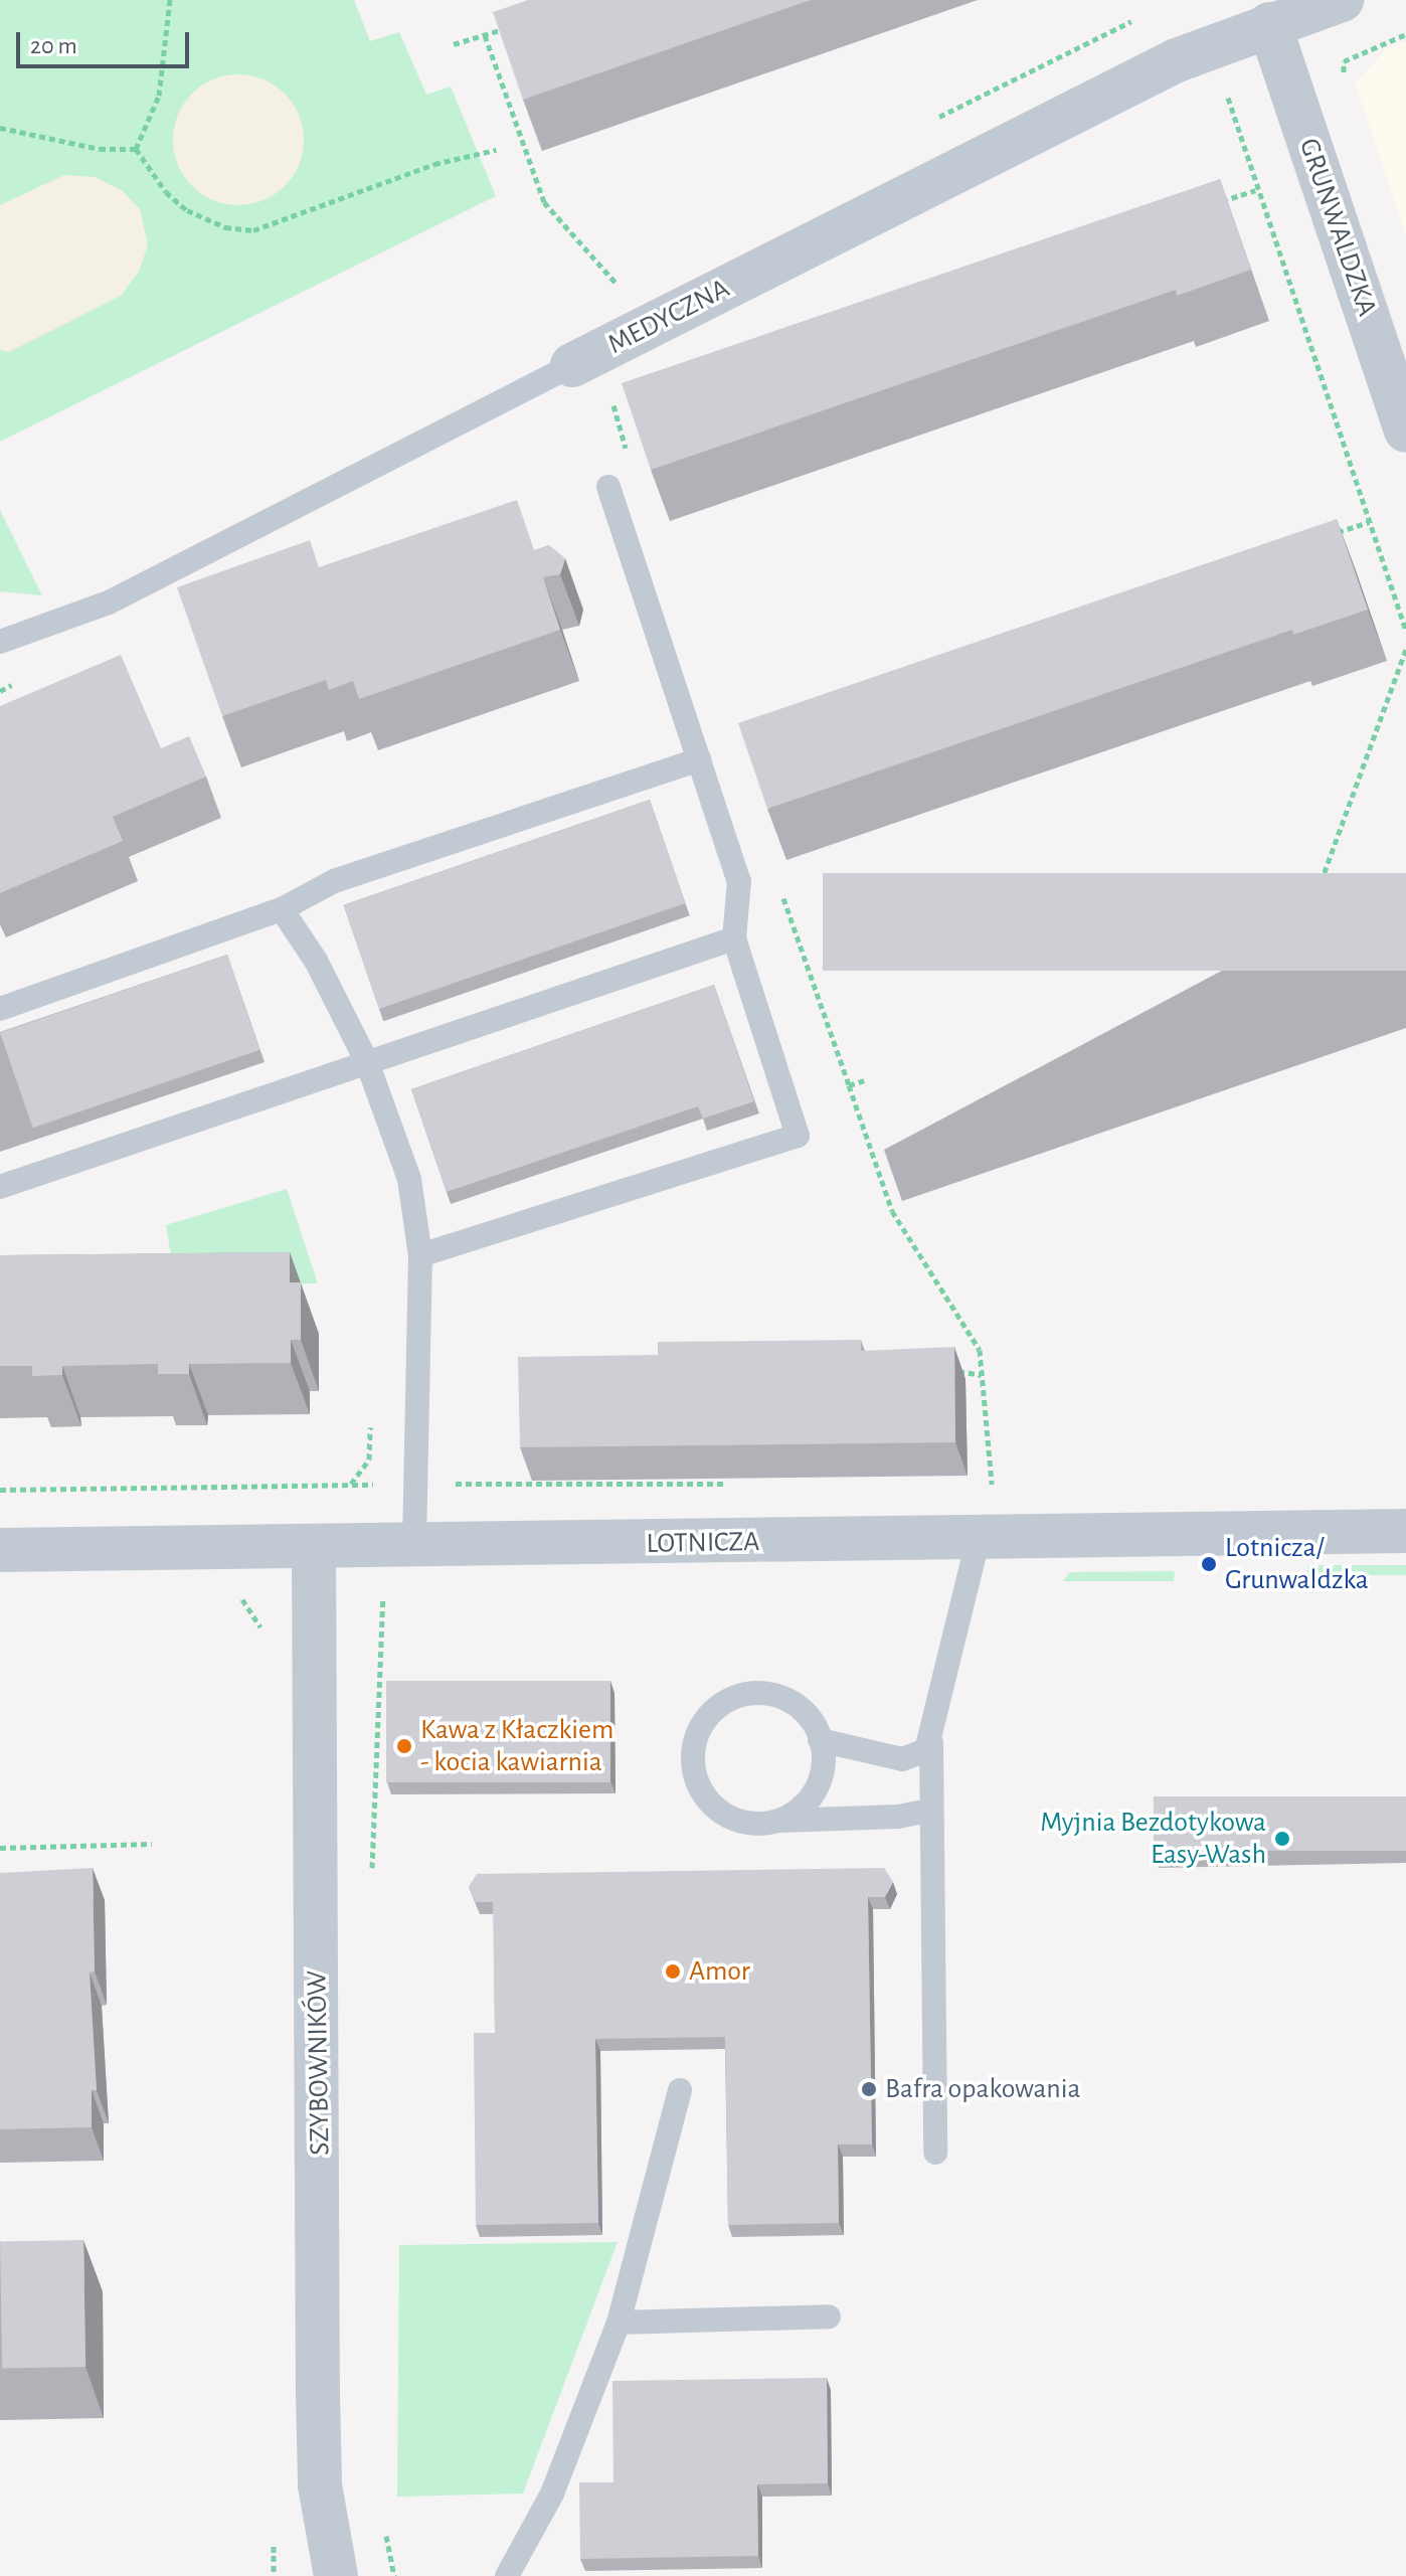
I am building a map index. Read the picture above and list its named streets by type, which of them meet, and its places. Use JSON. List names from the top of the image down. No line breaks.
{"streets":{"street":["GRUNWALDZKA","MEDYCZNA","LOTNICZA","SZYBOWNIKÓW"]},"crossings":[["GRUNWALDZKA","MEDYCZNA"],["LOTNICZA","SZYBOWNIKÓW"]],"places":["Lotnicza/ Grunwaldzka","Kawa z Kłaczkiem - kocia kawiarnia","Myjnia Bezdotykowa Easy-Wash","Amor","Bafra opakowania"],"scale_bar":"20 m"}
